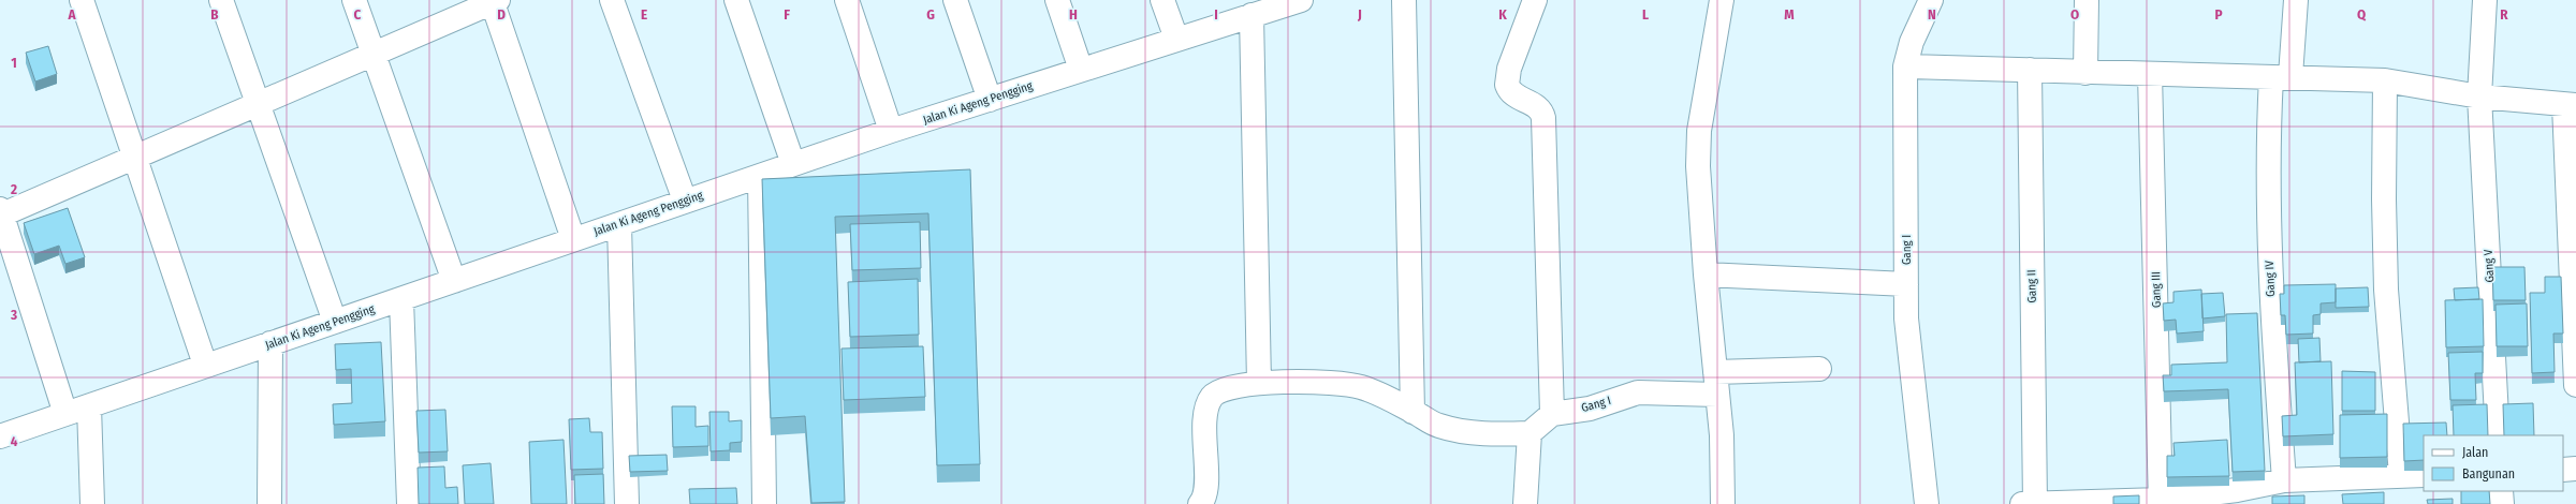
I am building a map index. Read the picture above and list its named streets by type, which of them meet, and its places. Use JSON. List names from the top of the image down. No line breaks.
{"streets":{"street":["Jalan Ki Ageng Pengging","Gang I","Gang V","Gang IV","Gang II","Gang III"]},"legend":["Jalan","Bangunan"],"grid":{"columns":["A","B","C","D","E","F","G","H","I","J","K","L","M","N","O","P","Q","R"],"rows":["1","2","3","4"]}}
